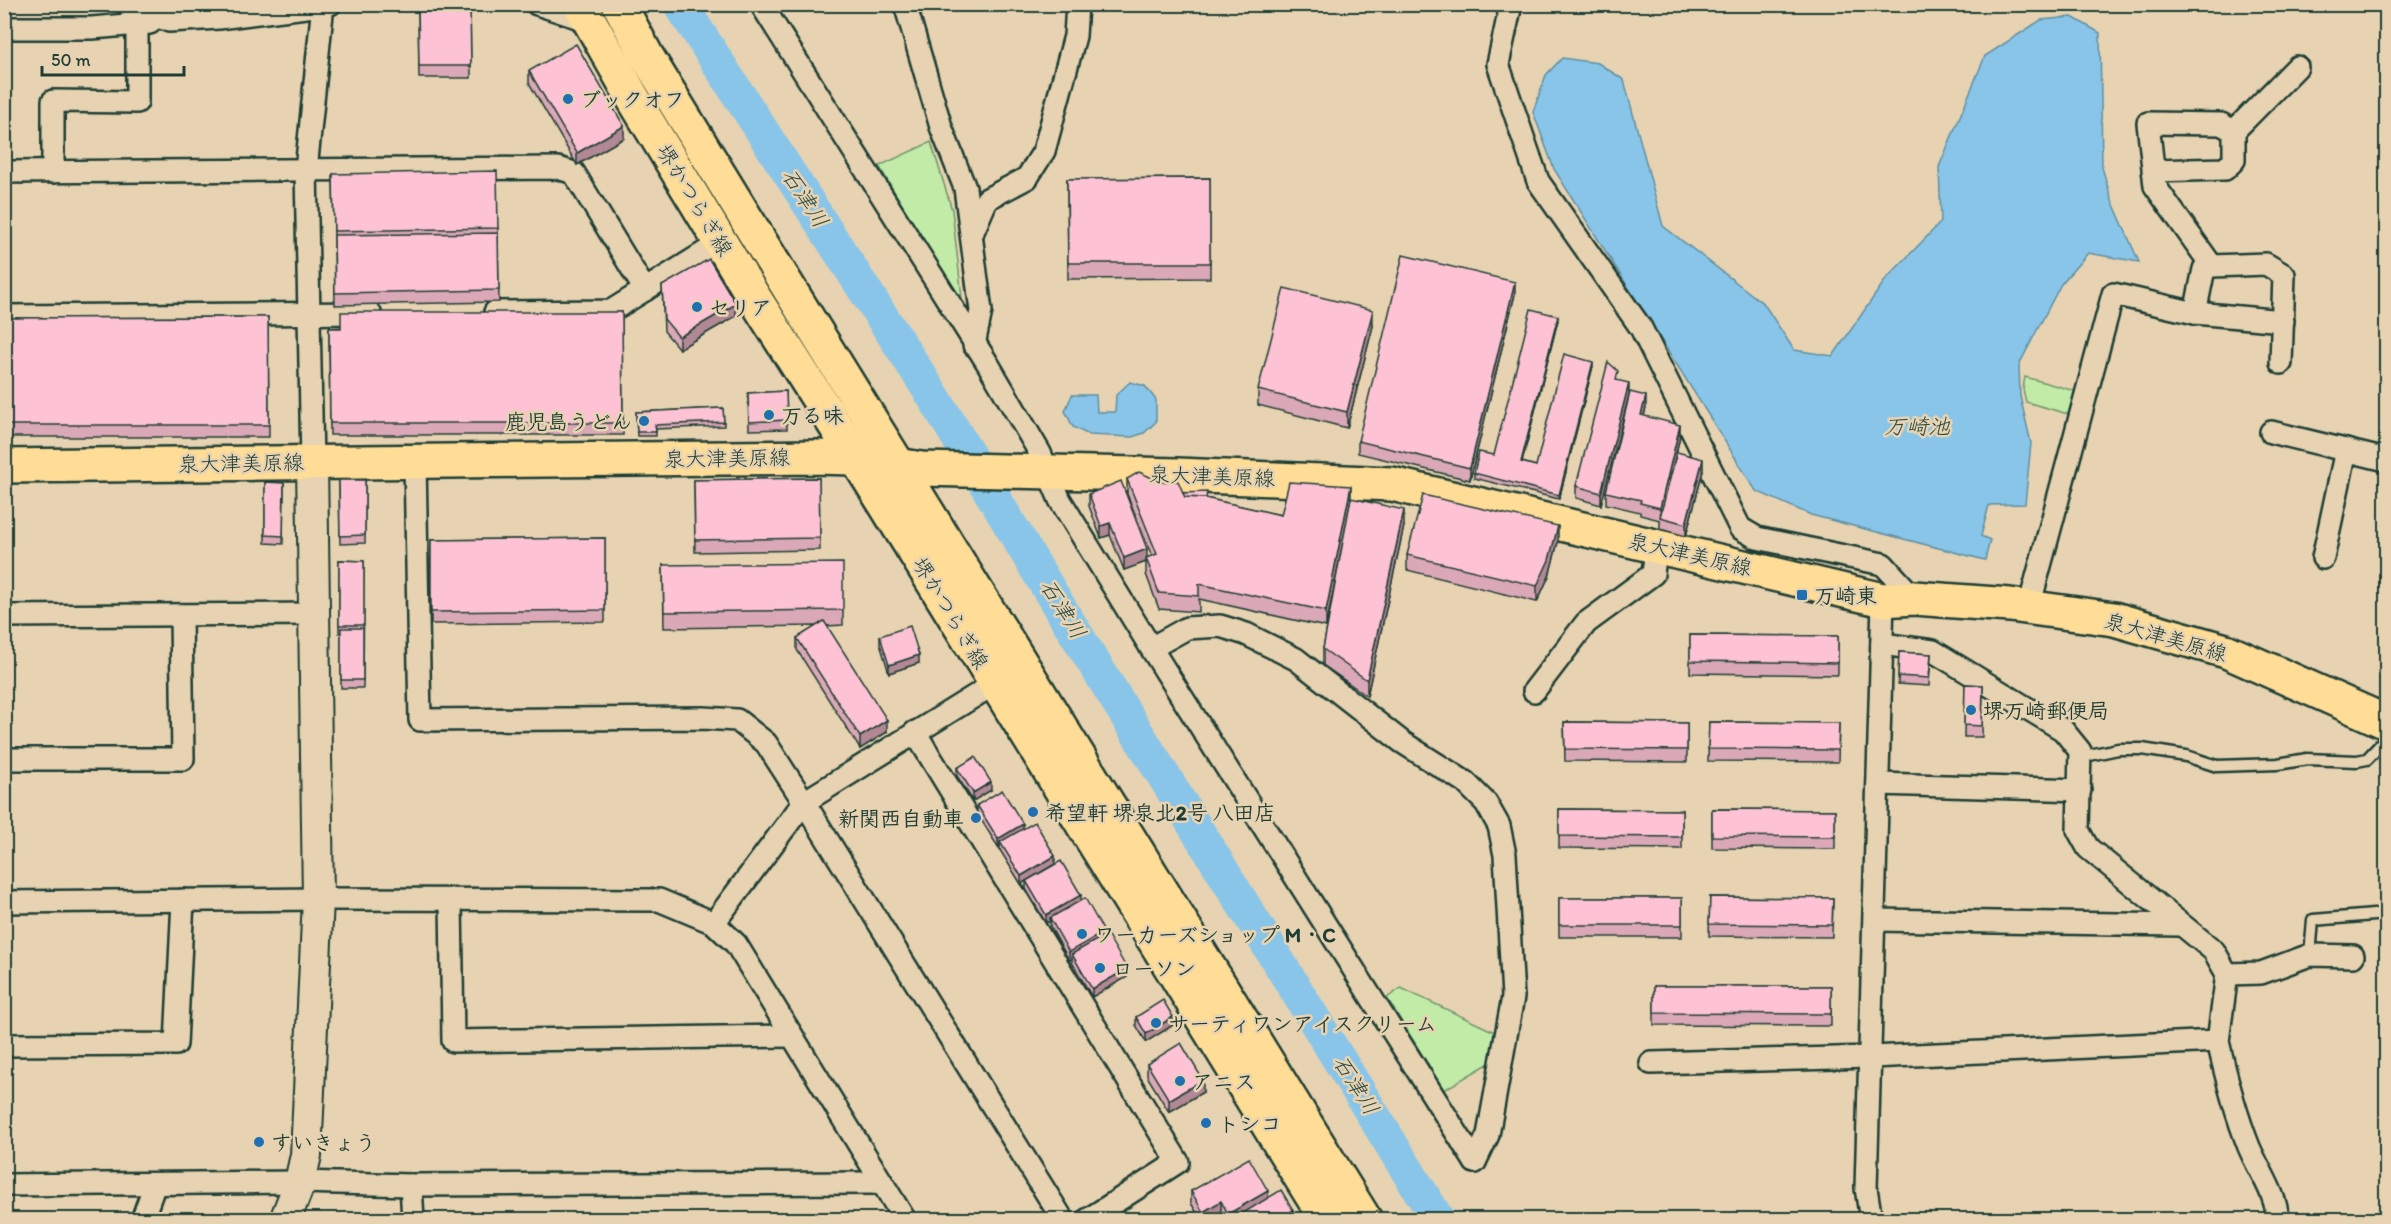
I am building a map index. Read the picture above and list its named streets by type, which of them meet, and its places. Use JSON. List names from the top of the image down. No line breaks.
{"streets":{"main road":["堺かつらぎ線","泉大津美原線"]},"crossings":[["堺かつらぎ線","泉大津美原線"]],"water":["石津川","万崎池"],"places":{"other":["ブックオフ","セリア","万る味","鹿児島うどん","堺万崎郵便局","希望軒 堺泉北2号 八田店","新関西自動車","ワーカーズショップ M・C","ローソン","サーティワンアイスクリーム","アニス","トシコ","すいきょう"],"transit":["万崎東"]},"scale_bar":"50 m"}
